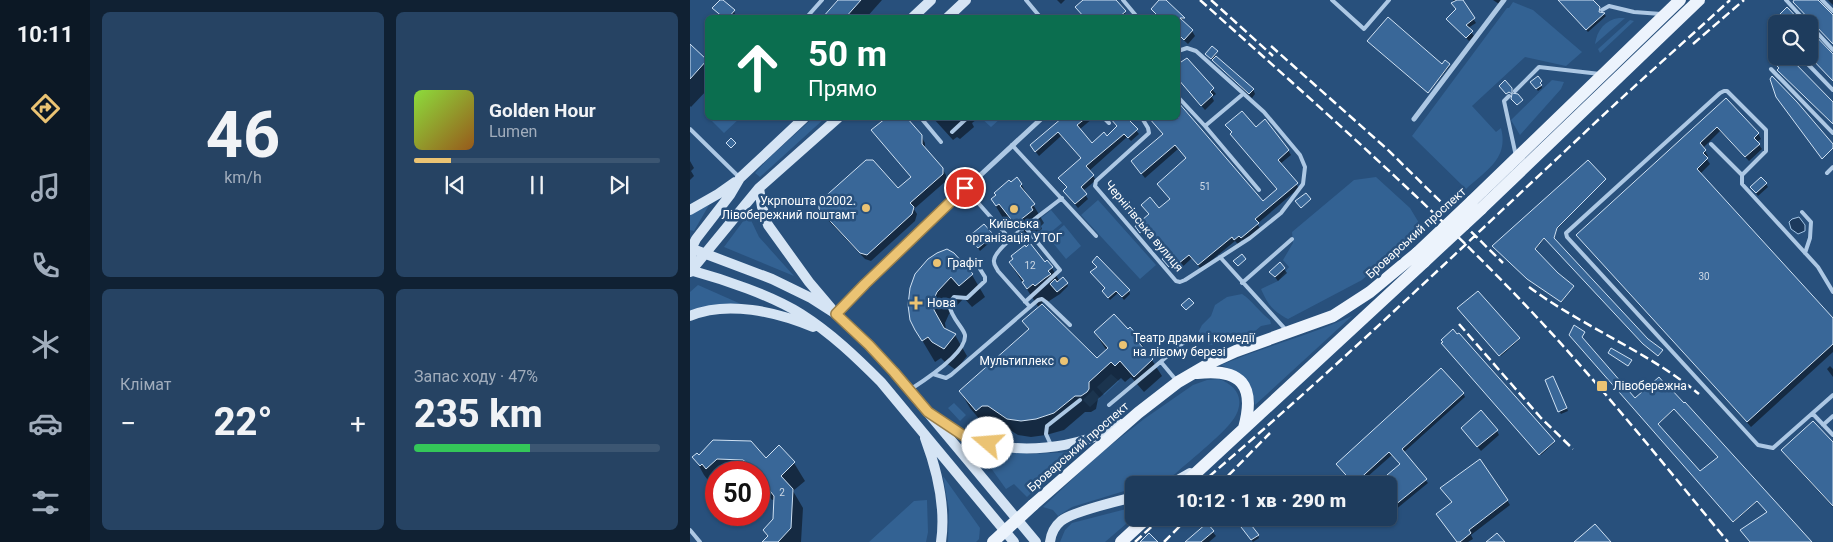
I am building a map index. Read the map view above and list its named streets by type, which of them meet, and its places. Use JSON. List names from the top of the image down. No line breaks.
{"streets":{"main road":["Броварський проспект"],"lane":["Чернігівська вулиця"]},"places":{"other":["Укрпошта 02002. Лівобережний поштамт","Київська організація УТОГ","Графіт","Театр драми і комедії на лівому березі","Мультиплекс"],"health":["Нова"],"transit":["Лівобережна"]},"house_numbers":["51","12","30","2"],"page":{"tabs":"10:11","tile":[["46","km/h"],"Клімат",["Запас ходу · 47%","235 km"]],"turn":["50 m","Прямо"],"song":["Golden Hour","Lumen"],"heat":["−","22°","+"],"limit":"50","trip":"10:12 · 1 хв · 290 m"}}
